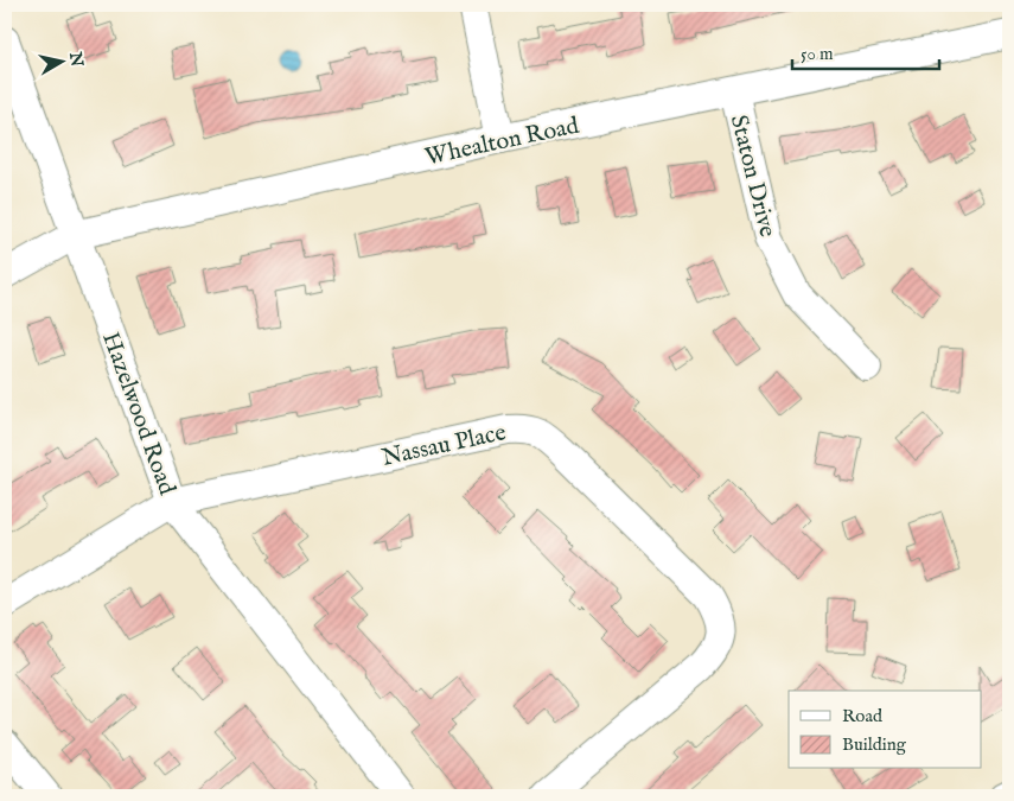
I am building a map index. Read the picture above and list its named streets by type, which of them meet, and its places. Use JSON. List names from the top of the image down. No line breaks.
{"streets":{"street":["Whealton Road","Staton Drive","Hazelwood Road","Nassau Place"]},"crossings":[["Whealton Road","Staton Drive"],["Whealton Road","Hazelwood Road"],["Hazelwood Road","Nassau Place"]],"legend":["Road","Building"],"scale_bar":"50 m","north":"right"}
